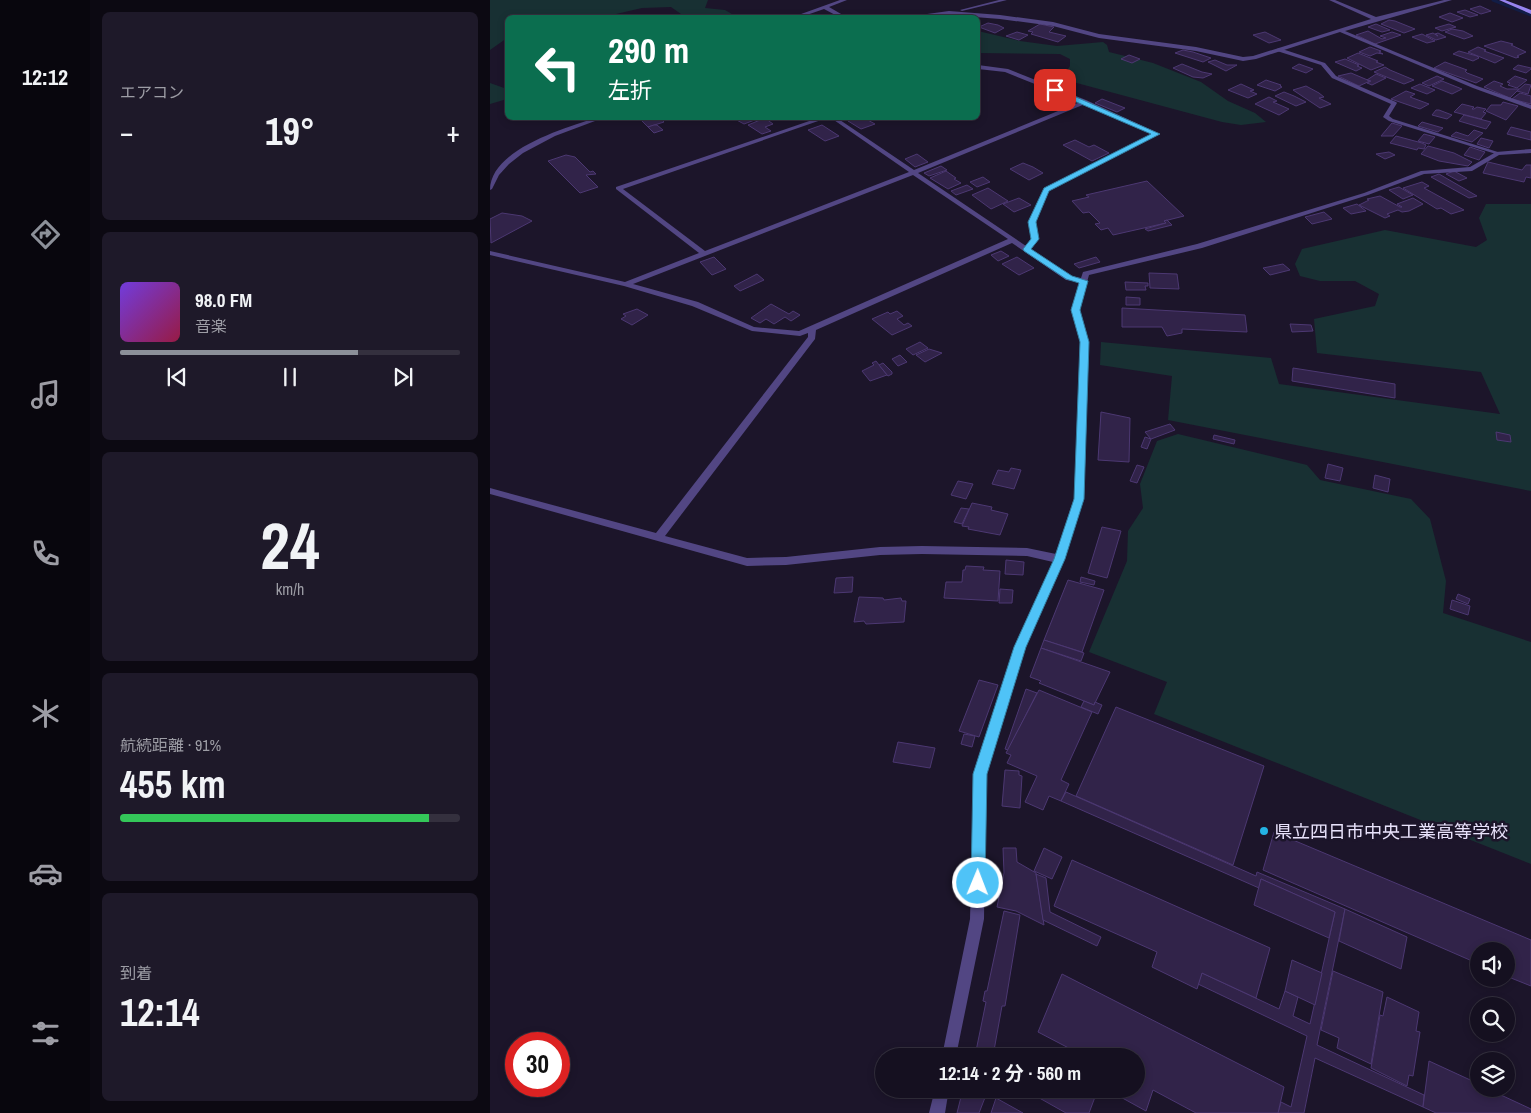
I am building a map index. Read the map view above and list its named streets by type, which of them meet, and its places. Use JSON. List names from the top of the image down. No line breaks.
{"places":["県立四日市中央工業高等学校"],"page":{"tabs":"12:12","tile":["エアコン",["24","km/h"],["航続距離 · 91%","455 km"],["到着","12:14"]],"turn":["290 m","左折"],"heat":["−","19°","+"],"song":["98.0 FM","音楽"],"limit":"30","trip":"12:14 · 2 分 · 560 m"}}
